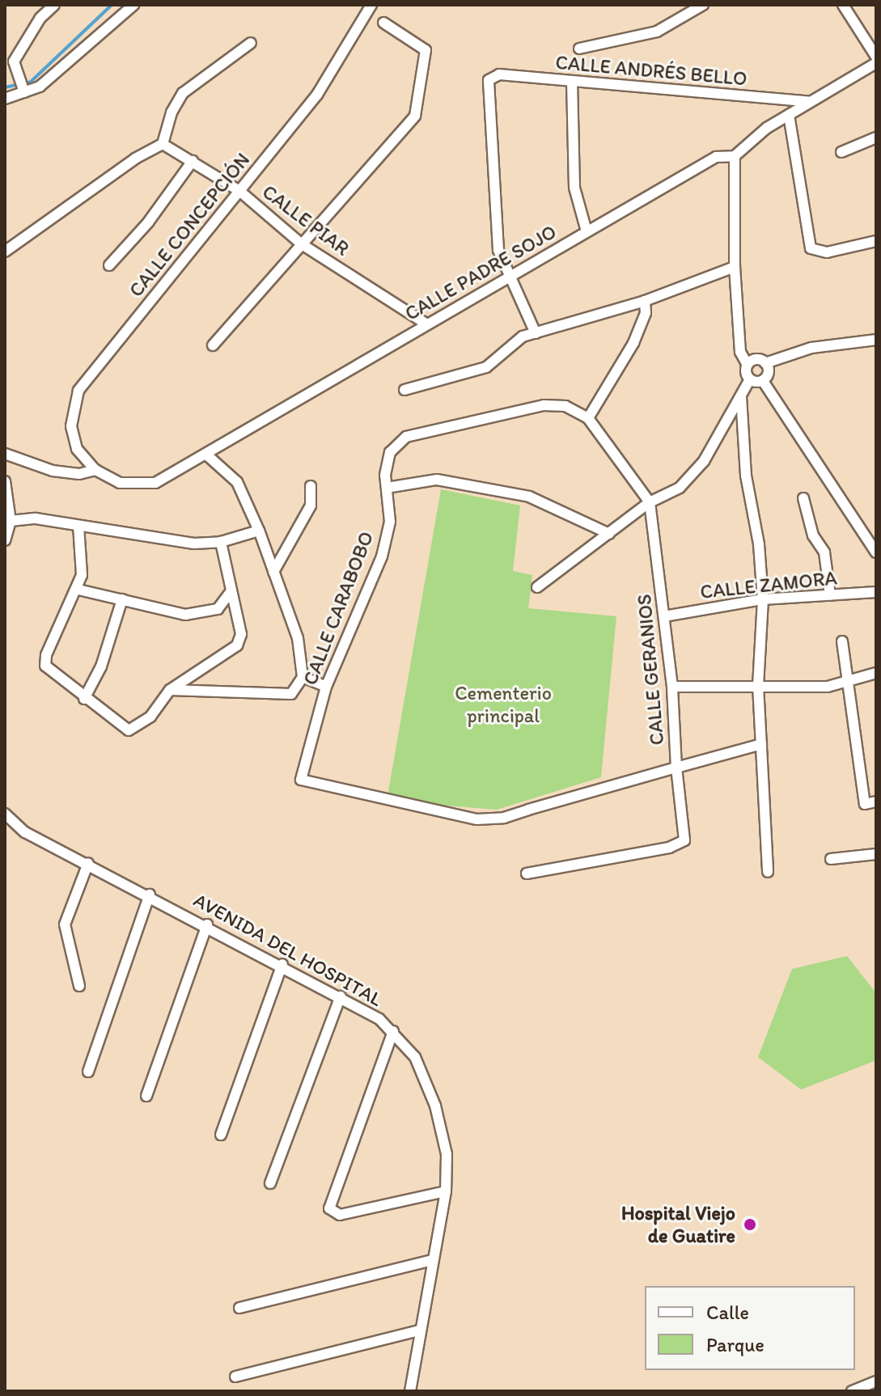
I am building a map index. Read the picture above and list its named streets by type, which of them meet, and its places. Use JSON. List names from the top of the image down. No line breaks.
{"streets":{"street":["CALLE ANDRÉS BELLO","CALLE PIAR","CALLE CONCEPCIÓN","CALLE PADRE SOJO","CALLE ZAMORA","CALLE CARABOBO","CALLE GERANIOS","AVENIDA DEL HOSPITAL"]},"crossings":[["CALLE ANDRÉS BELLO","CALLE PADRE SOJO"],["CALLE PIAR","CALLE CONCEPCIÓN"],["CALLE PIAR","CALLE PADRE SOJO"],["CALLE CONCEPCIÓN","CALLE PADRE SOJO"],["CALLE ZAMORA","CALLE GERANIOS"],["CALLE CARABOBO","CALLE GERANIOS"]],"parks":["Cementerio principal"],"places":["Hospital Viejo de Guatire"],"legend":["Calle","Parque"]}
